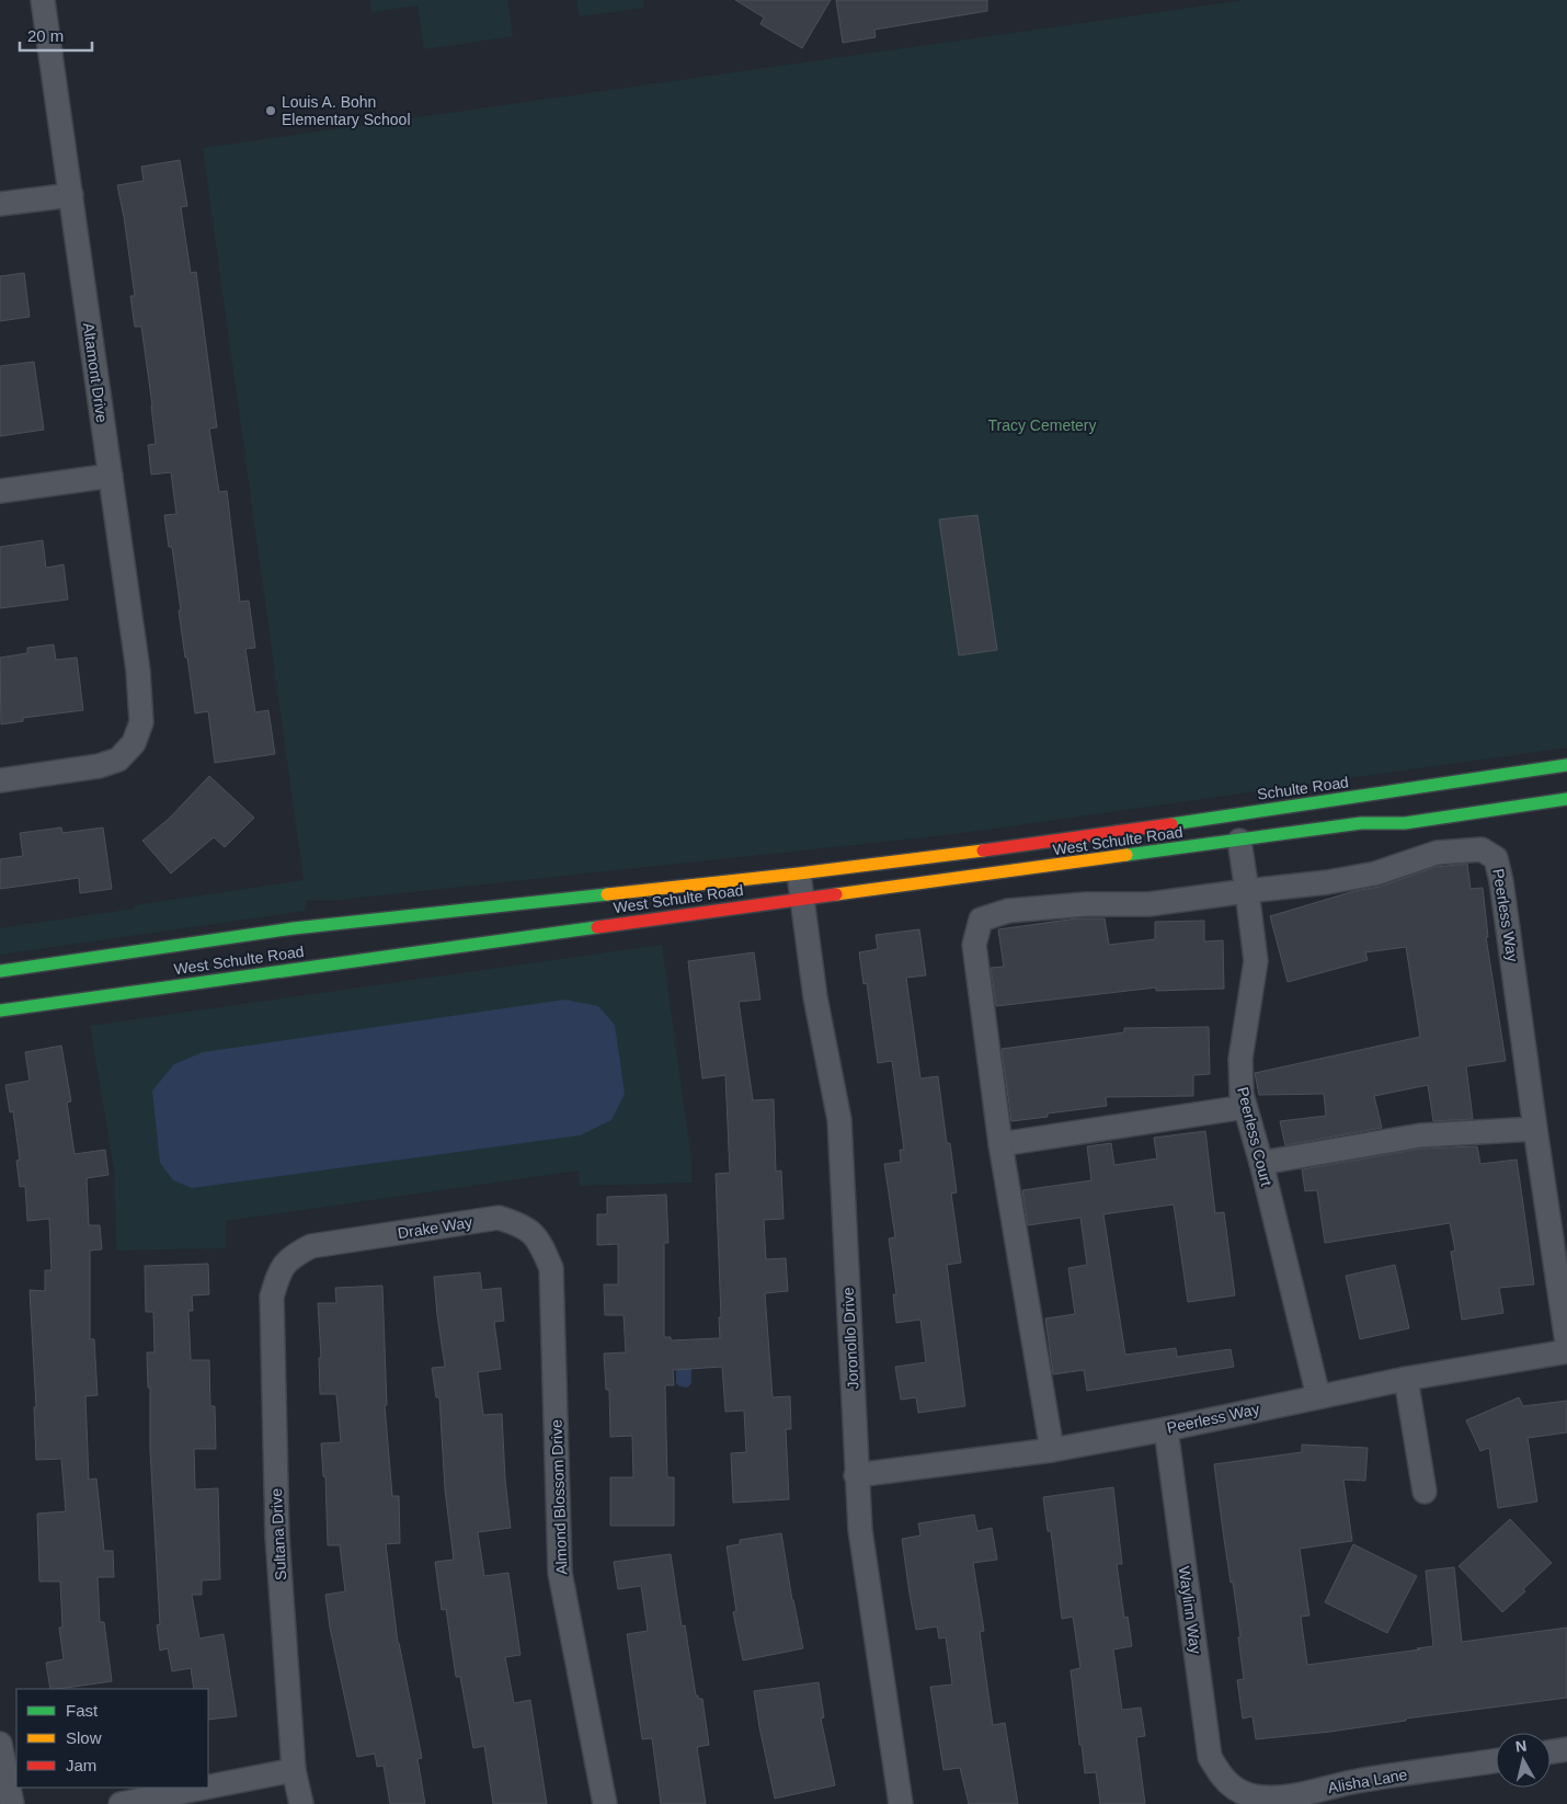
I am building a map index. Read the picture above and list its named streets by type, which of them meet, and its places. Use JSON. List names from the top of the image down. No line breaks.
{"streets":{"main road":["Schulte Road","West Schulte Road"],"street":["Altamont Drive","Peerless Way","Peerless Court","Drake Way","Joronollo Drive","Almond Blossom Drive","Sultana Drive","Waylinn Way","Alisha Lane"]},"crossings":[["Schulte Road","West Schulte Road"],["West Schulte Road","Peerless Court"],["West Schulte Road","Joronollo Drive"],["Peerless Way","Peerless Court"],["Peerless Way","Joronollo Drive"],["Peerless Way","Waylinn Way"],["Drake Way","Almond Blossom Drive"],["Drake Way","Sultana Drive"],["Waylinn Way","Alisha Lane"]],"parks":["Tracy Cemetery"],"places":["Louis A. Bohn Elementary School"],"legend":["Fast","Slow","Jam"],"scale_bar":"20 m","north":"top"}
